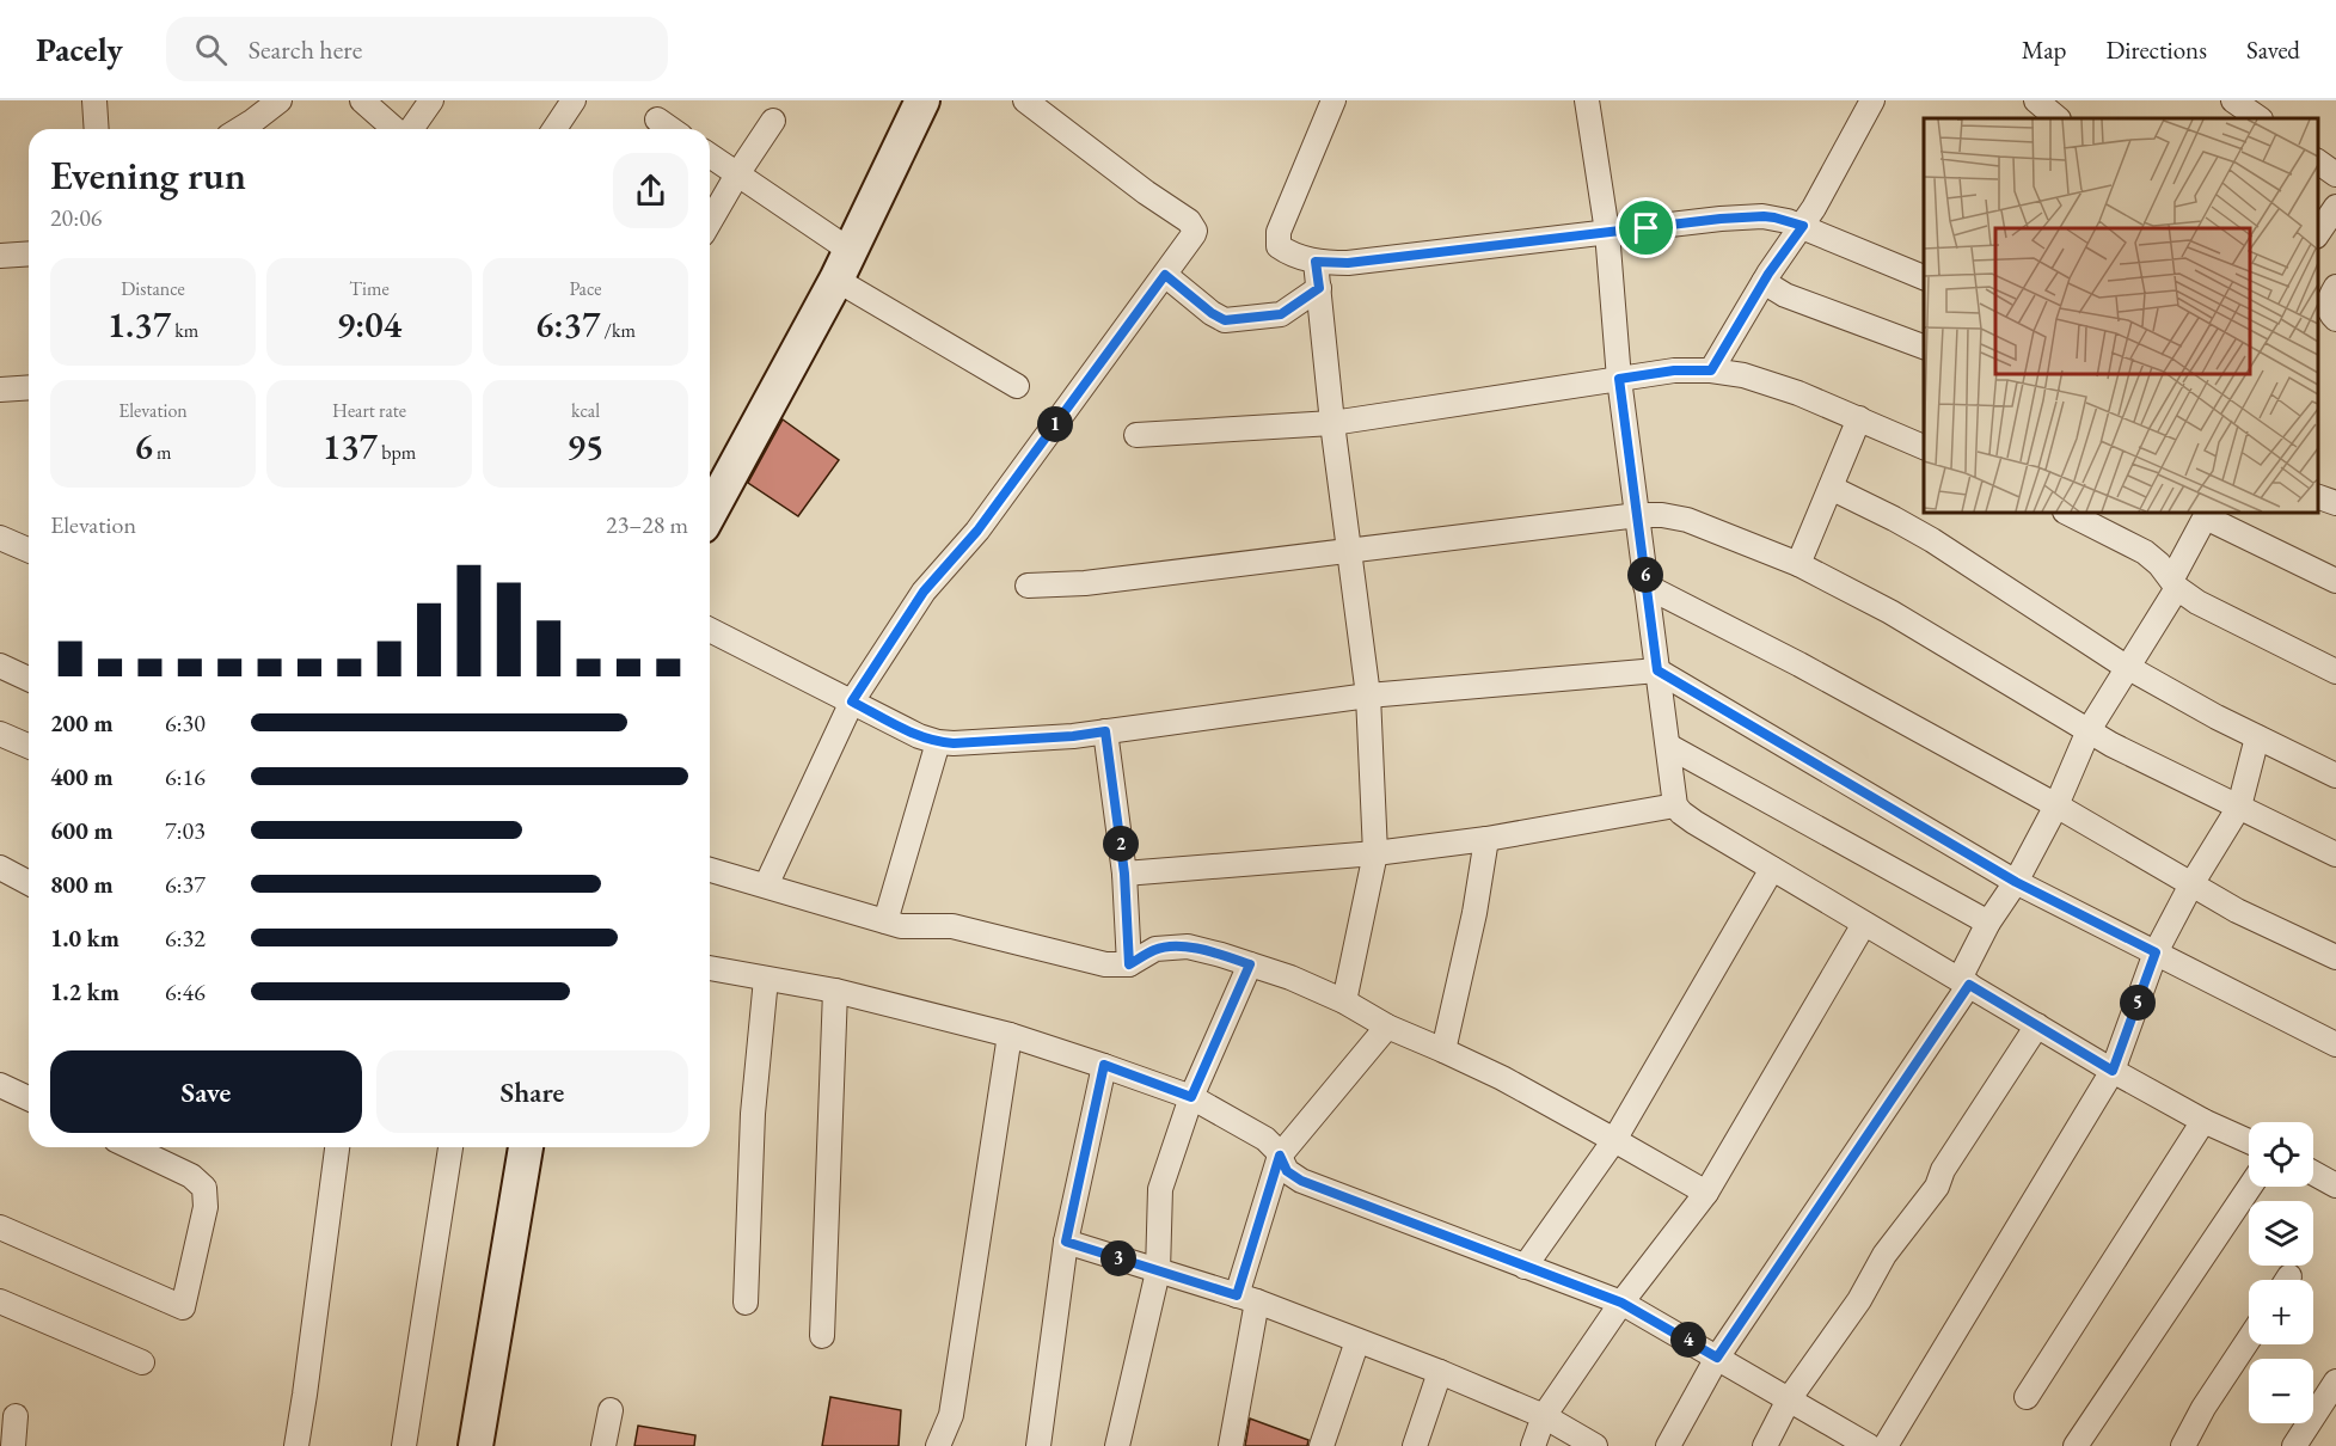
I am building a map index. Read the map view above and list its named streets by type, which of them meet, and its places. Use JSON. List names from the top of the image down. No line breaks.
{"page":{"header":"Pacely","search":"Search here","nav":["Map","Directions","Saved"],"heading":["Evening run","20:06"],"stats":[["Distance","1.37 km"],["Time","9:04"],["Pace","6:37 /km"],["Elevation","6 m"],["Heart rate","137 bpm"],["kcal","95"]],"pins":["1","6","2","5","3","4"],"chart":["Elevation","23–28 m"],"list":[{"name":"200 m","note":"6:30"},{"name":"400 m","note":"6:16"},{"name":"600 m","note":"7:03"},{"name":"800 m","note":"6:37"},{"name":"1.0 km","note":"6:32"},{"name":"1.2 km","note":"6:46"}],"buttons":["Save","Share"],"map_buttons":["+","−"]}}
